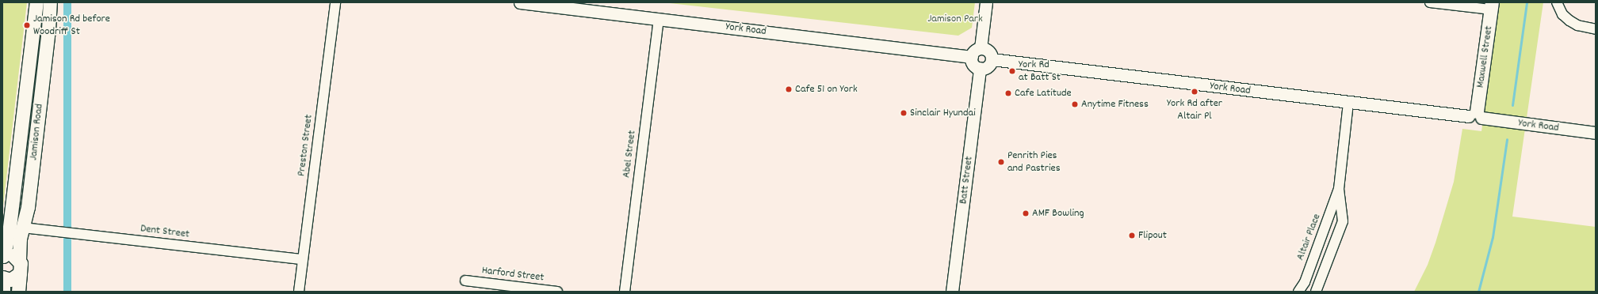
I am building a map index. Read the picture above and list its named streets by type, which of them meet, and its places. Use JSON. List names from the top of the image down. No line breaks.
{"streets":{"main road":["Maxwell Street","Jamison Road"],"street":["York Road","Preston Street","Abel Street","Batt Street","Dent Street","Altair Place","Harford Street"]},"crossings":[["York Road","Maxwell Street"],["York Road","Abel Street"],["York Road","Batt Street"],["York Road","Altair Place"],["Jamison Road","Dent Street"],["Preston Street","Dent Street"]],"parks":["Jamison Park"],"places":["Jamison Rd before Woodriff St","York Rd at Batt St","Cafe 51 on York","York Rd after Altair Pl","Cafe Latitude","Anytime Fitness","Sinclair Hyundai","Penrith Pies and Pastries","AMF Bowling","Flipout"]}
